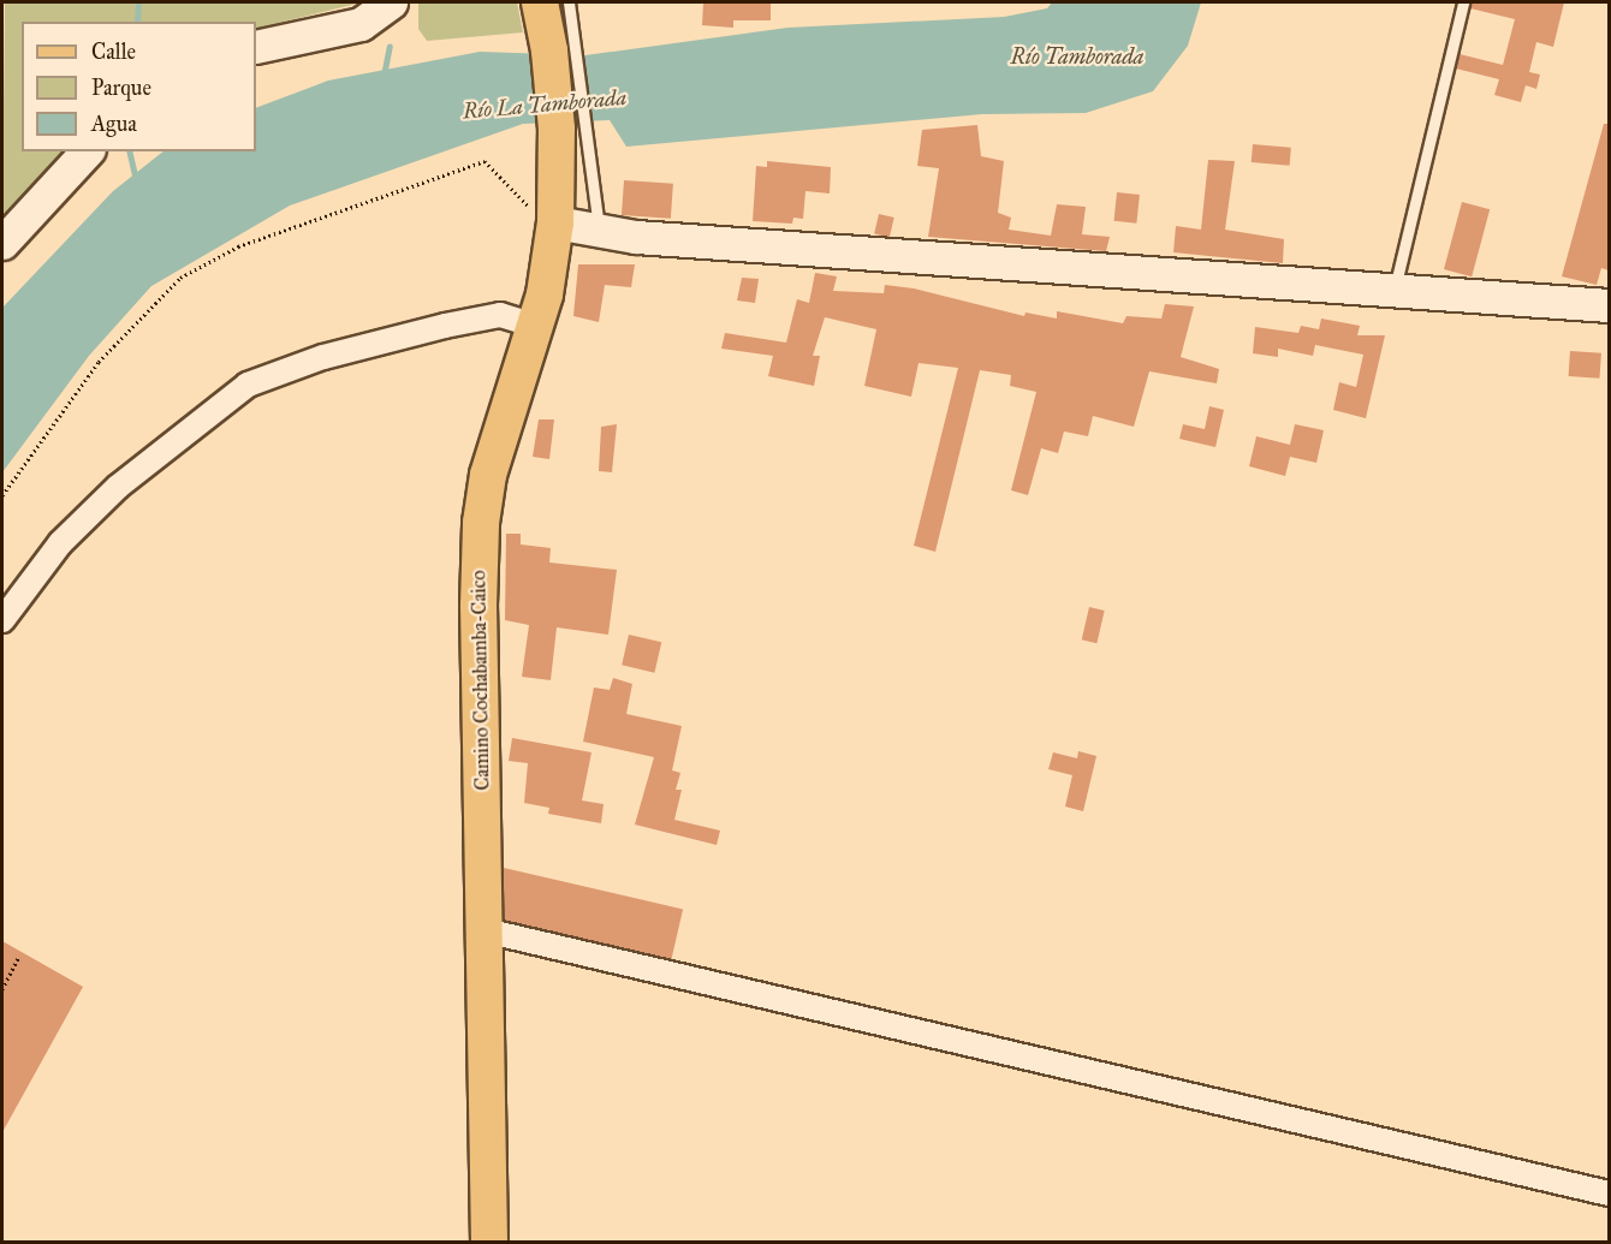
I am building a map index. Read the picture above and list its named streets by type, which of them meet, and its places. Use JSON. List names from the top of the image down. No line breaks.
{"streets":{"main road":["Camino Cochabamba-Caico"]},"water":["Río Tamborada","Río La Tamborada"],"legend":["Calle","Parque","Agua"]}
